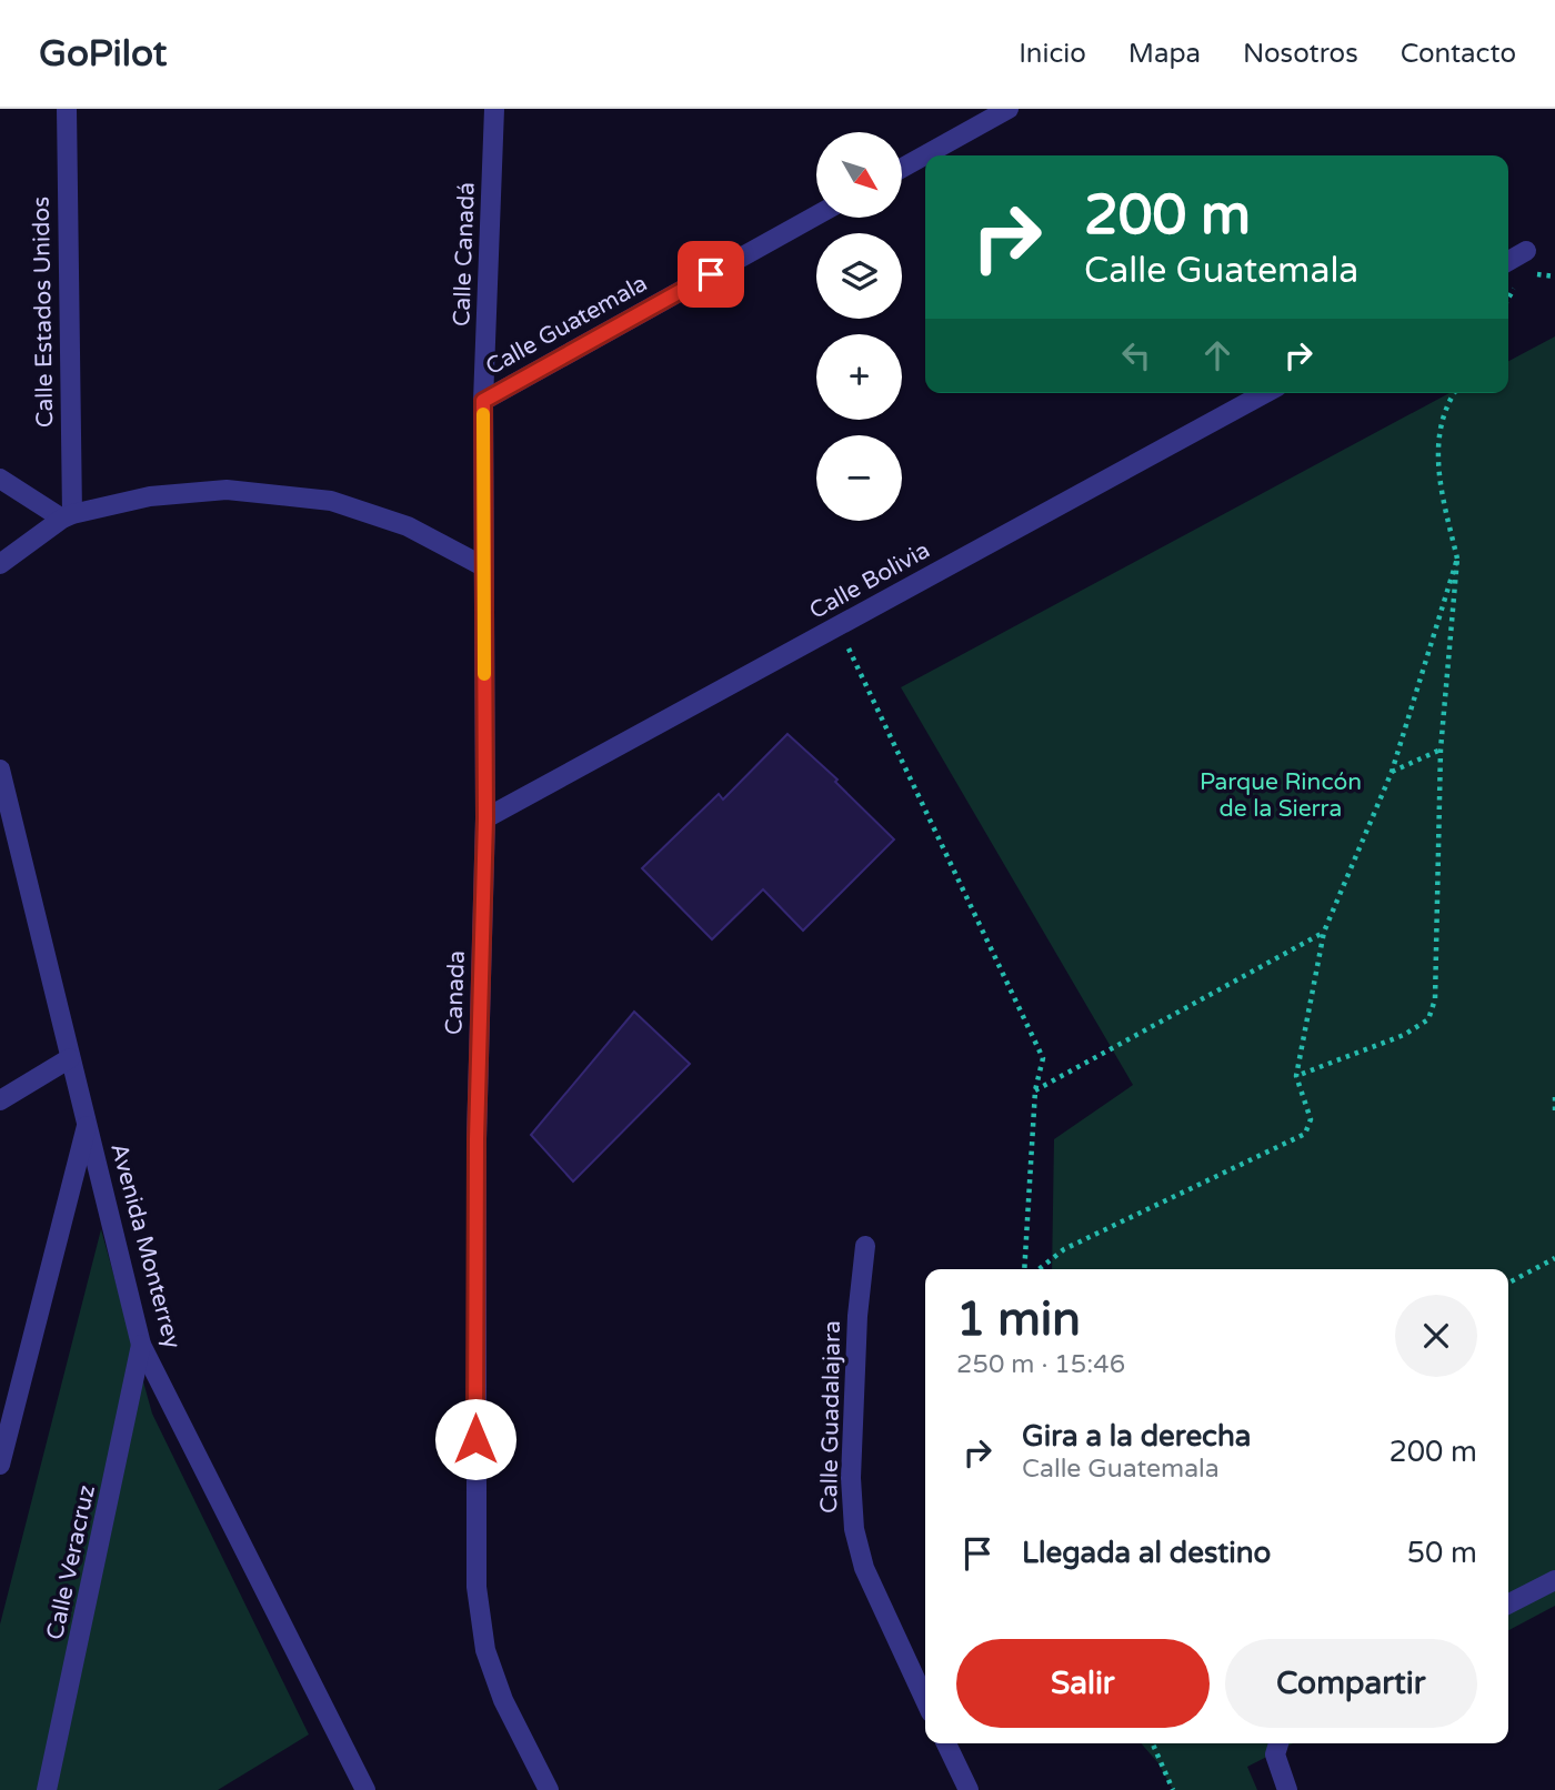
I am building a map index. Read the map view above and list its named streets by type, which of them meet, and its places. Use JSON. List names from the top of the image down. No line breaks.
{"streets":{"street":["Calle Canadá","Calle Estados Unidos","Calle Guatemala","Calle Bolivia","Canada","Avenida Monterrey","Calle Guadalajara","Calle Veracruz"]},"crossings":[["Calle Canadá","Calle Guatemala"],["Calle Canadá","Canada"],["Calle Guatemala","Canada"],["Calle Bolivia","Canada"],["Avenida Monterrey","Calle Veracruz"]],"parks":["Parque Rincón de la Sierra"],"north":"bottom right","page":{"header":"GoPilot","nav":["Inicio","Mapa","Nosotros","Contacto"],"map_buttons":["+","−"],"turn":["200 m","Calle Guatemala"],"heading":["1 min","250 m · 15:46"],"list":[{"name":"Gira a la derecha","note":"Calle Guatemala","value":"200 m"},{"name":"Llegada al destino","value":"50 m"}],"buttons":["Salir","Compartir"]}}
